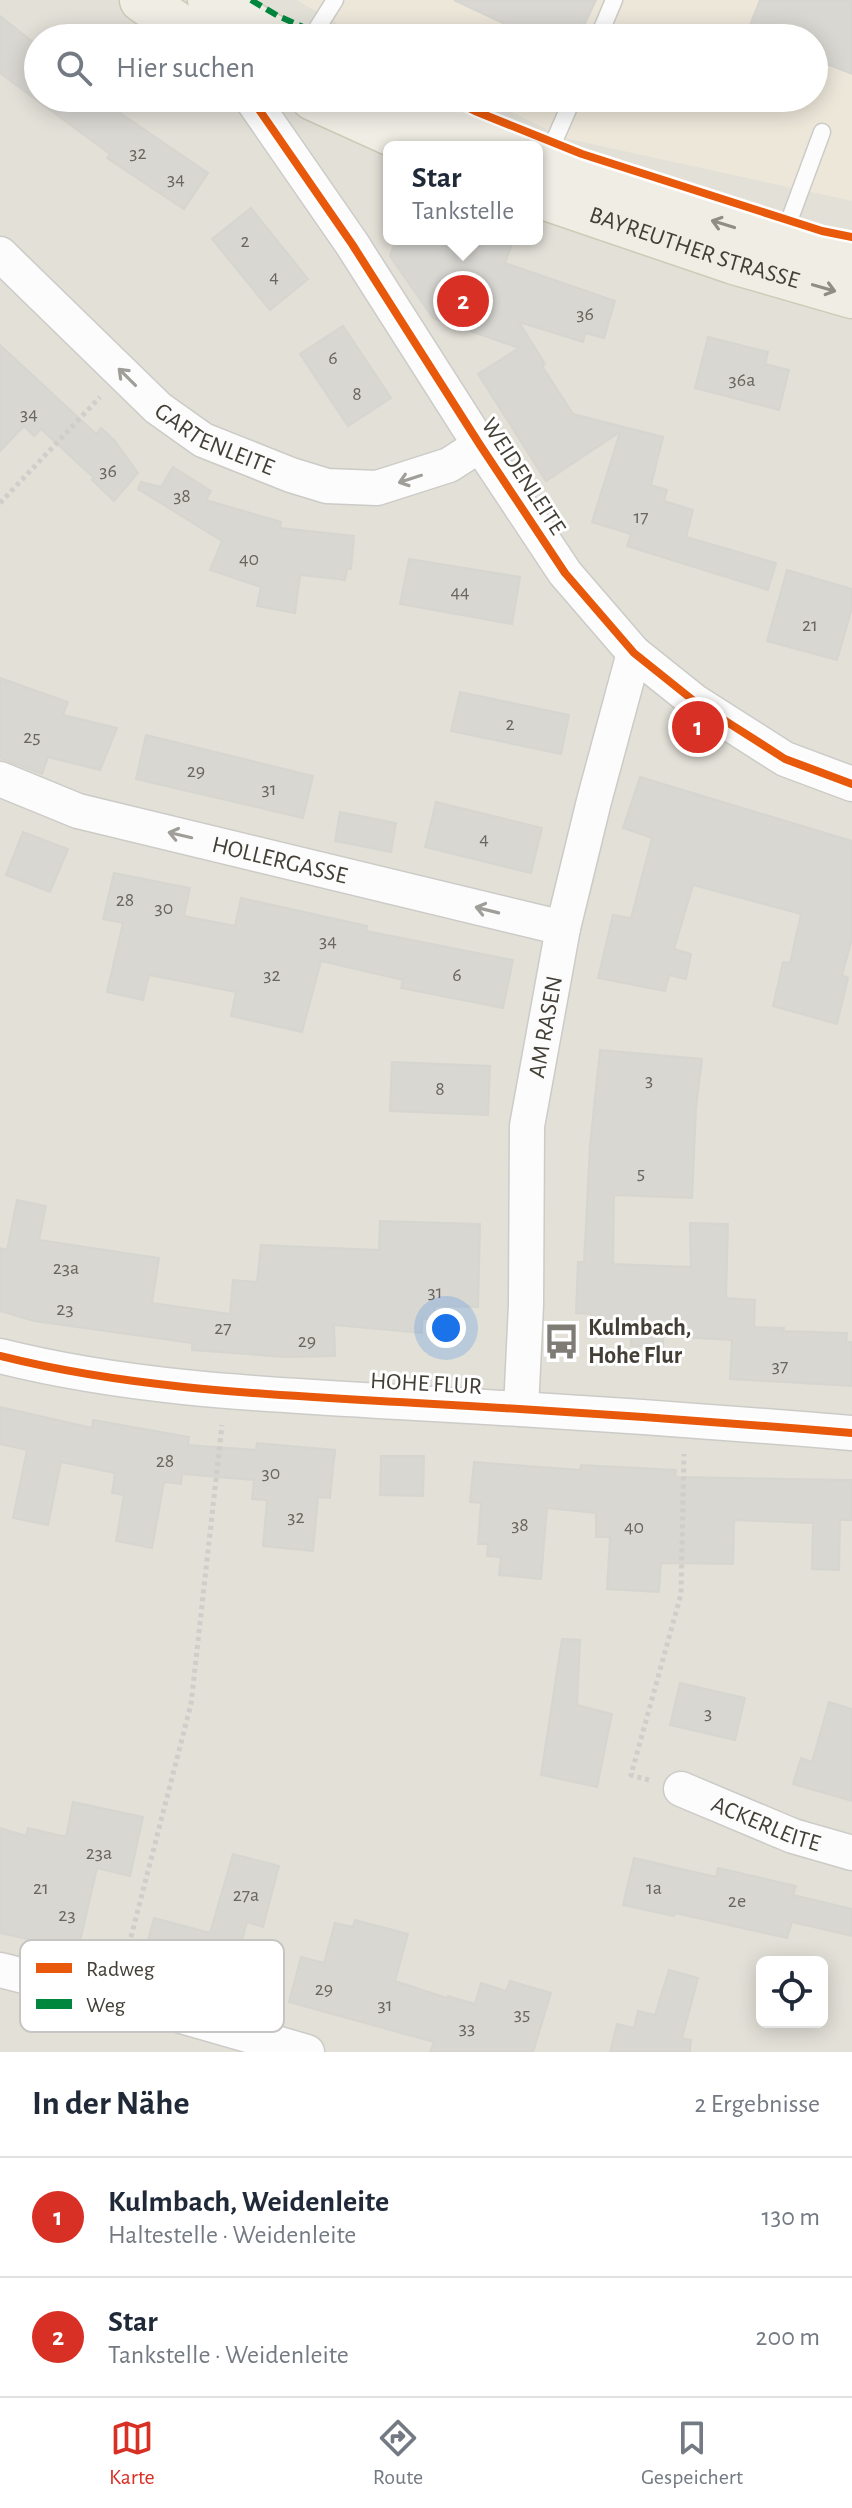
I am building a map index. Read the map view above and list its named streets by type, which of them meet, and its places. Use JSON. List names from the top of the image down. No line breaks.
{"streets":{"main road":["BAYREUTHER STRASSE"],"street":["GARTENLEITE","WEIDENLEITE","HOLLERGASSE","AM RASEN","HOHE FLUR","ACKERLEITE"]},"crossings":[["GARTENLEITE","WEIDENLEITE"],["WEIDENLEITE","AM RASEN"],["HOLLERGASSE","AM RASEN"],["AM RASEN","HOHE FLUR"]],"one_way":["GARTENLEITE","HOLLERGASSE"],"places":{"bus stop":["Kulmbach, Hohe Flur"]},"house_numbers":["32","34","2","4","36","6","36a","8","34","36","38","17","40","44","21","2","25","29","31","4","28","30","34","32","6","3","8","5","23a","31","23","27","29","37","28","30","32","38","40","3","23a","21","1a","27a","2e","23","29","31","35","33"],"legend":["Radweg","Weg"],"page":{"search":"Hier suchen","popup":["Star","Tankstelle"],"pins":["2","1"],"heading":["In der Nähe","2 Ergebnisse"],"list":[{"mark":"1","name":"Kulmbach, Weidenleite","note":"Haltestelle · Weidenleite","value":"130 m"},{"mark":"2","name":"Star","note":"Tankstelle · Weidenleite","value":"200 m"}],"nav":["Karte","Route","Gespeichert"]}}
